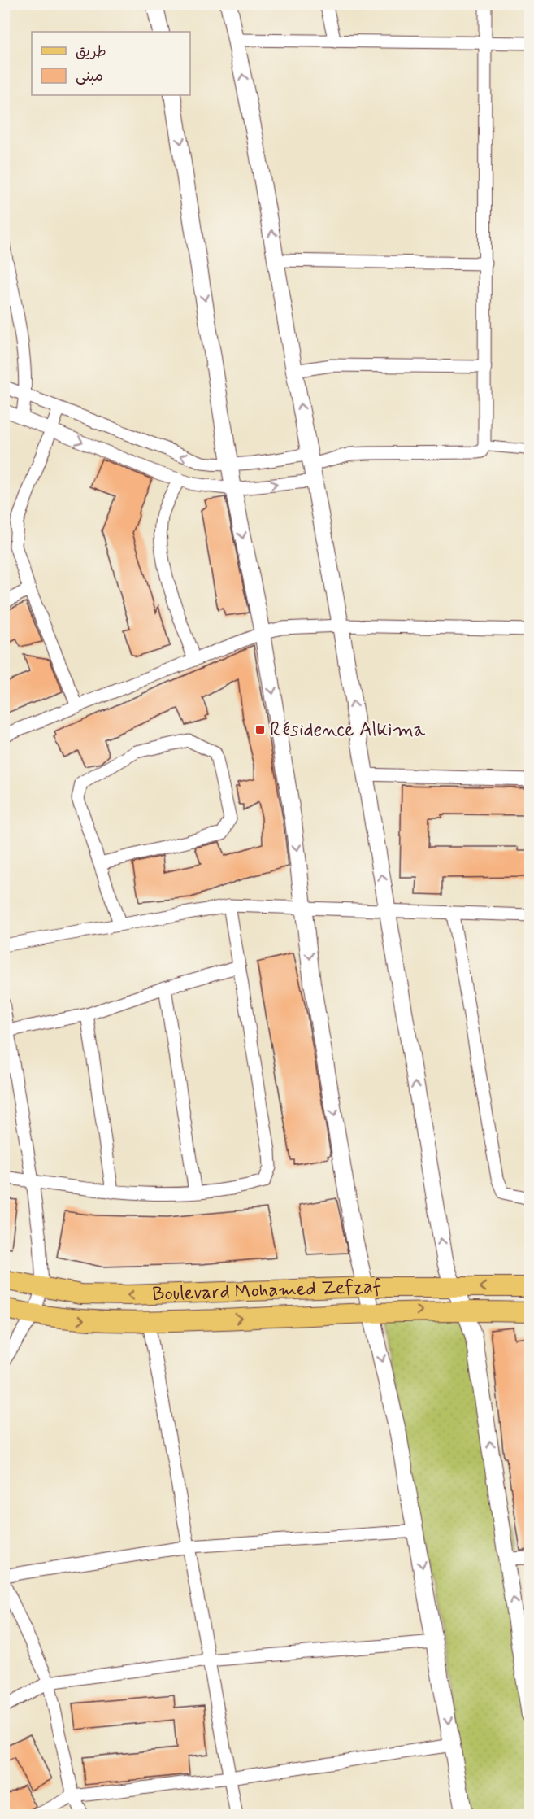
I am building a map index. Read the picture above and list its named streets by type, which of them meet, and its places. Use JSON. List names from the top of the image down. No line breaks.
{"streets":{"main road":["Boulevard Mohamed Zefzaf"]},"places":{"transit":["Résidence Alkima"]},"legend":["طريق","مبنى"]}
